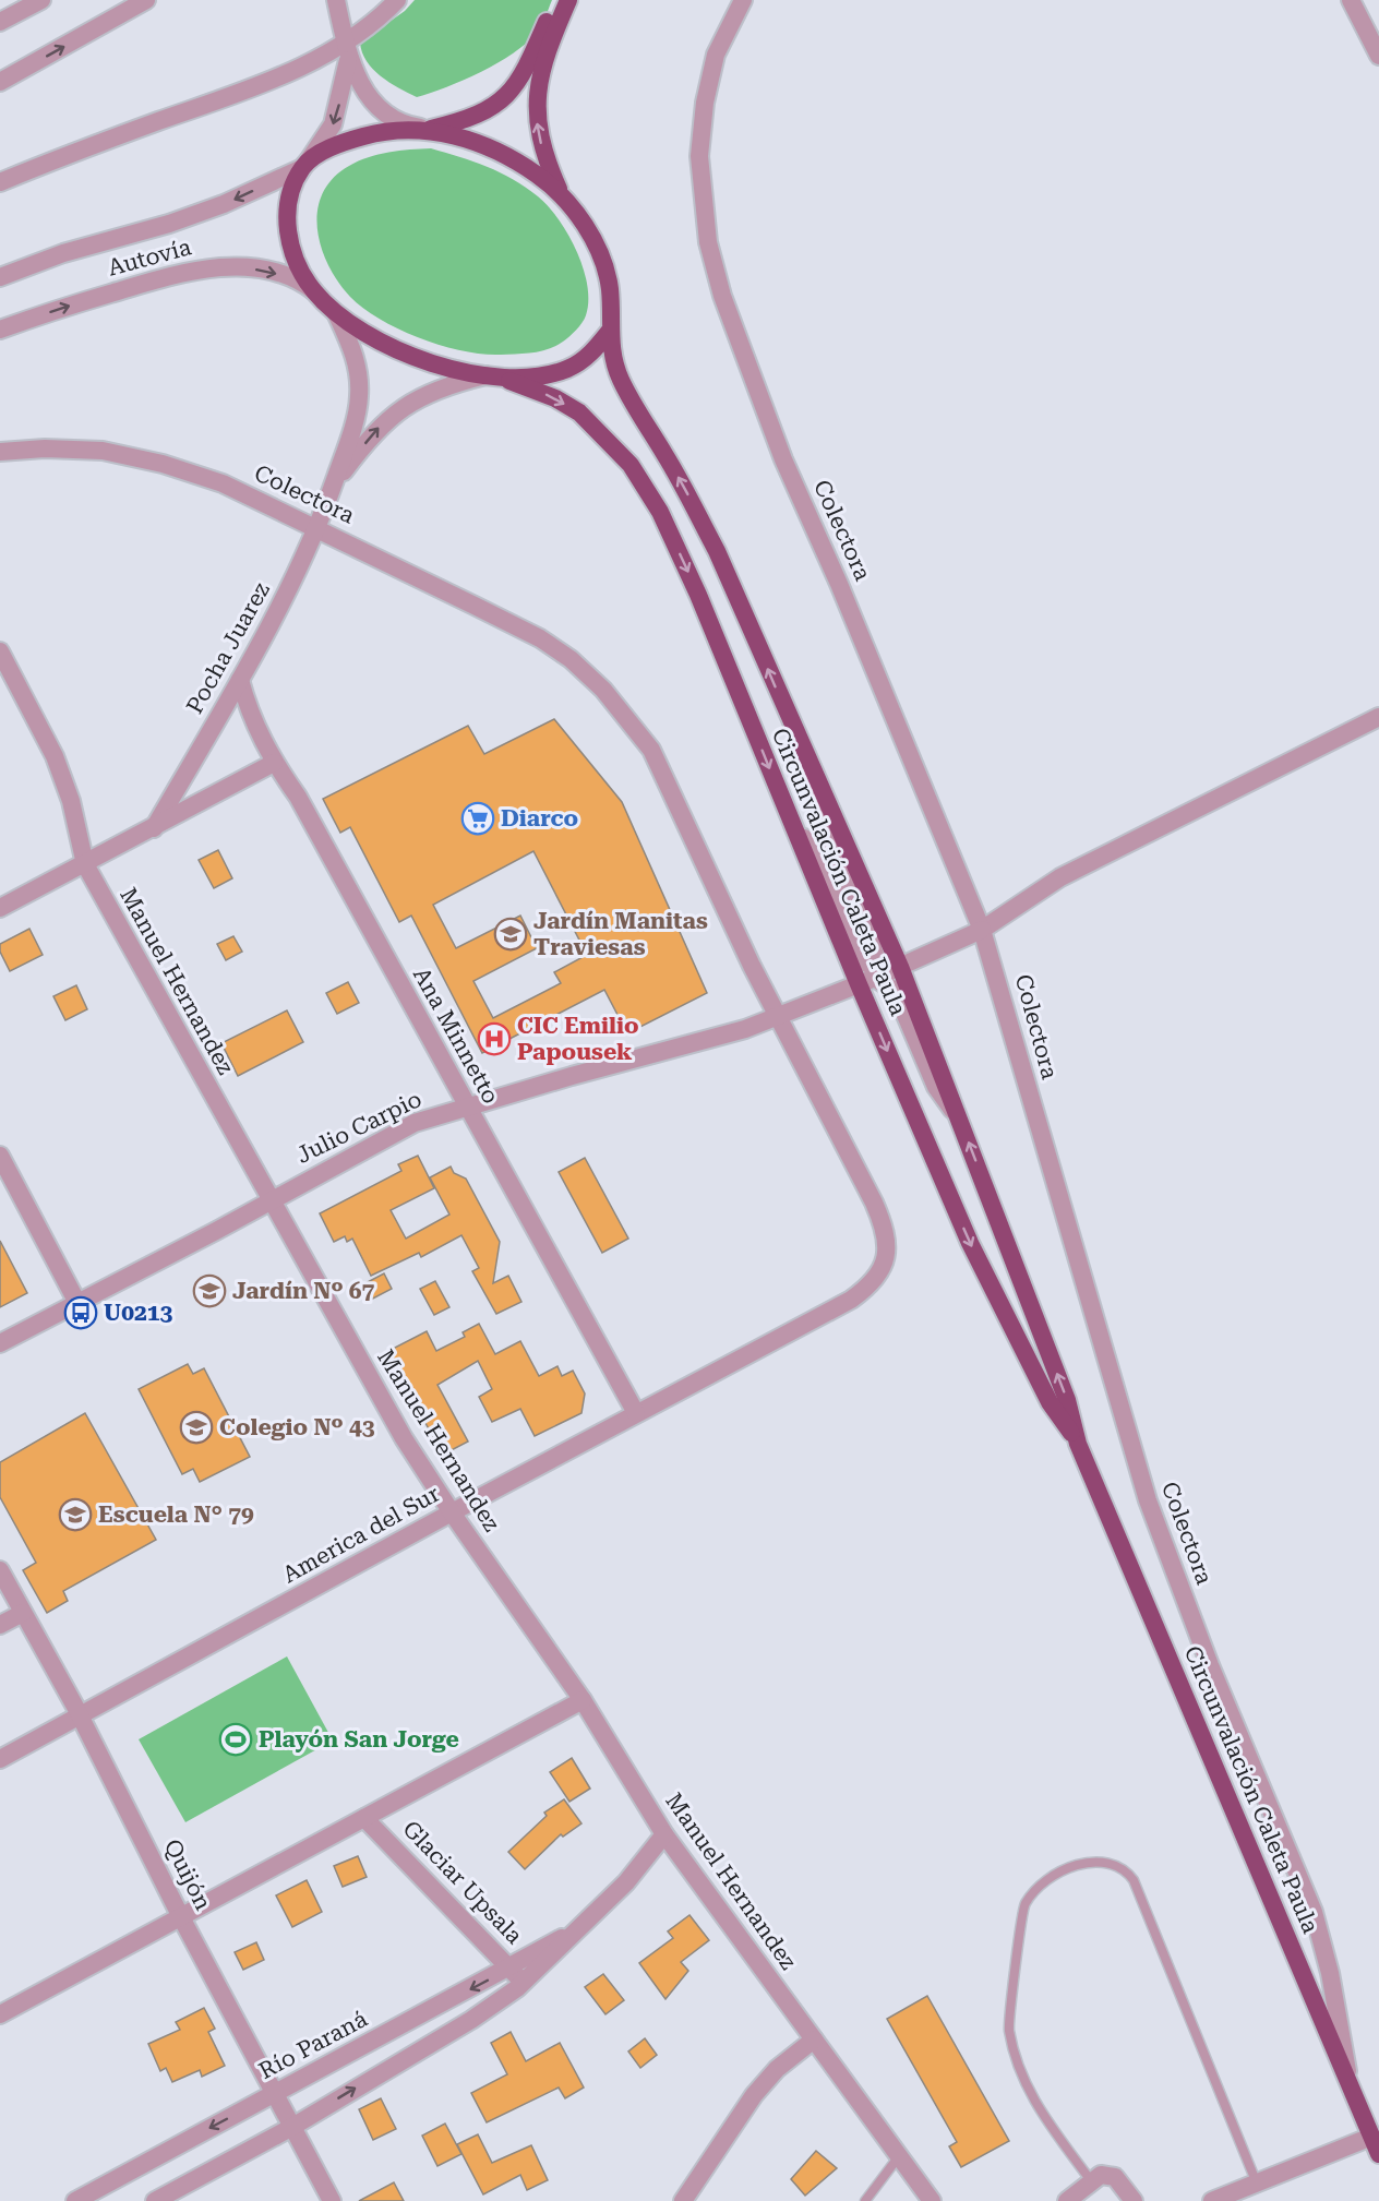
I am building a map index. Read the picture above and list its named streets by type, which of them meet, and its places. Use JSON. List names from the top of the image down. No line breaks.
{"streets":{"highway":["Circunvalación Caleta Paula"],"street":["Autovía","Colectora","Pocha Juarez","Manuel Hernandez","Ana Minnetto","Julio Carpio","America del Sur","Quijón","Glaciar Upsala","Río Paraná"]},"crossings":[["Colectora","Pocha Juarez"],["Colectora","Circunvalación Caleta Paula"],["Colectora","Julio Carpio"],["Colectora","America del Sur"],["Pocha Juarez","Ana Minnetto"],["Circunvalación Caleta Paula","Julio Carpio"],["Manuel Hernandez","Julio Carpio"],["Manuel Hernandez","America del Sur"],["Manuel Hernandez","Río Paraná"],["Ana Minnetto","Julio Carpio"],["Ana Minnetto","America del Sur"],["America del Sur","Quijón"],["Quijón","Río Paraná"],["Glaciar Upsala","Río Paraná"]],"places":{"supermarket":["Diarco"],"school or university":["Jardín Manitas Traviesas","Jardín Nº 67","Colegio Nº 43","Escuela N° 79"],"hospital":["CIC Emilio Papousek"],"bus stop":["U0213"],"sports":["Playón San Jorge"]}}
